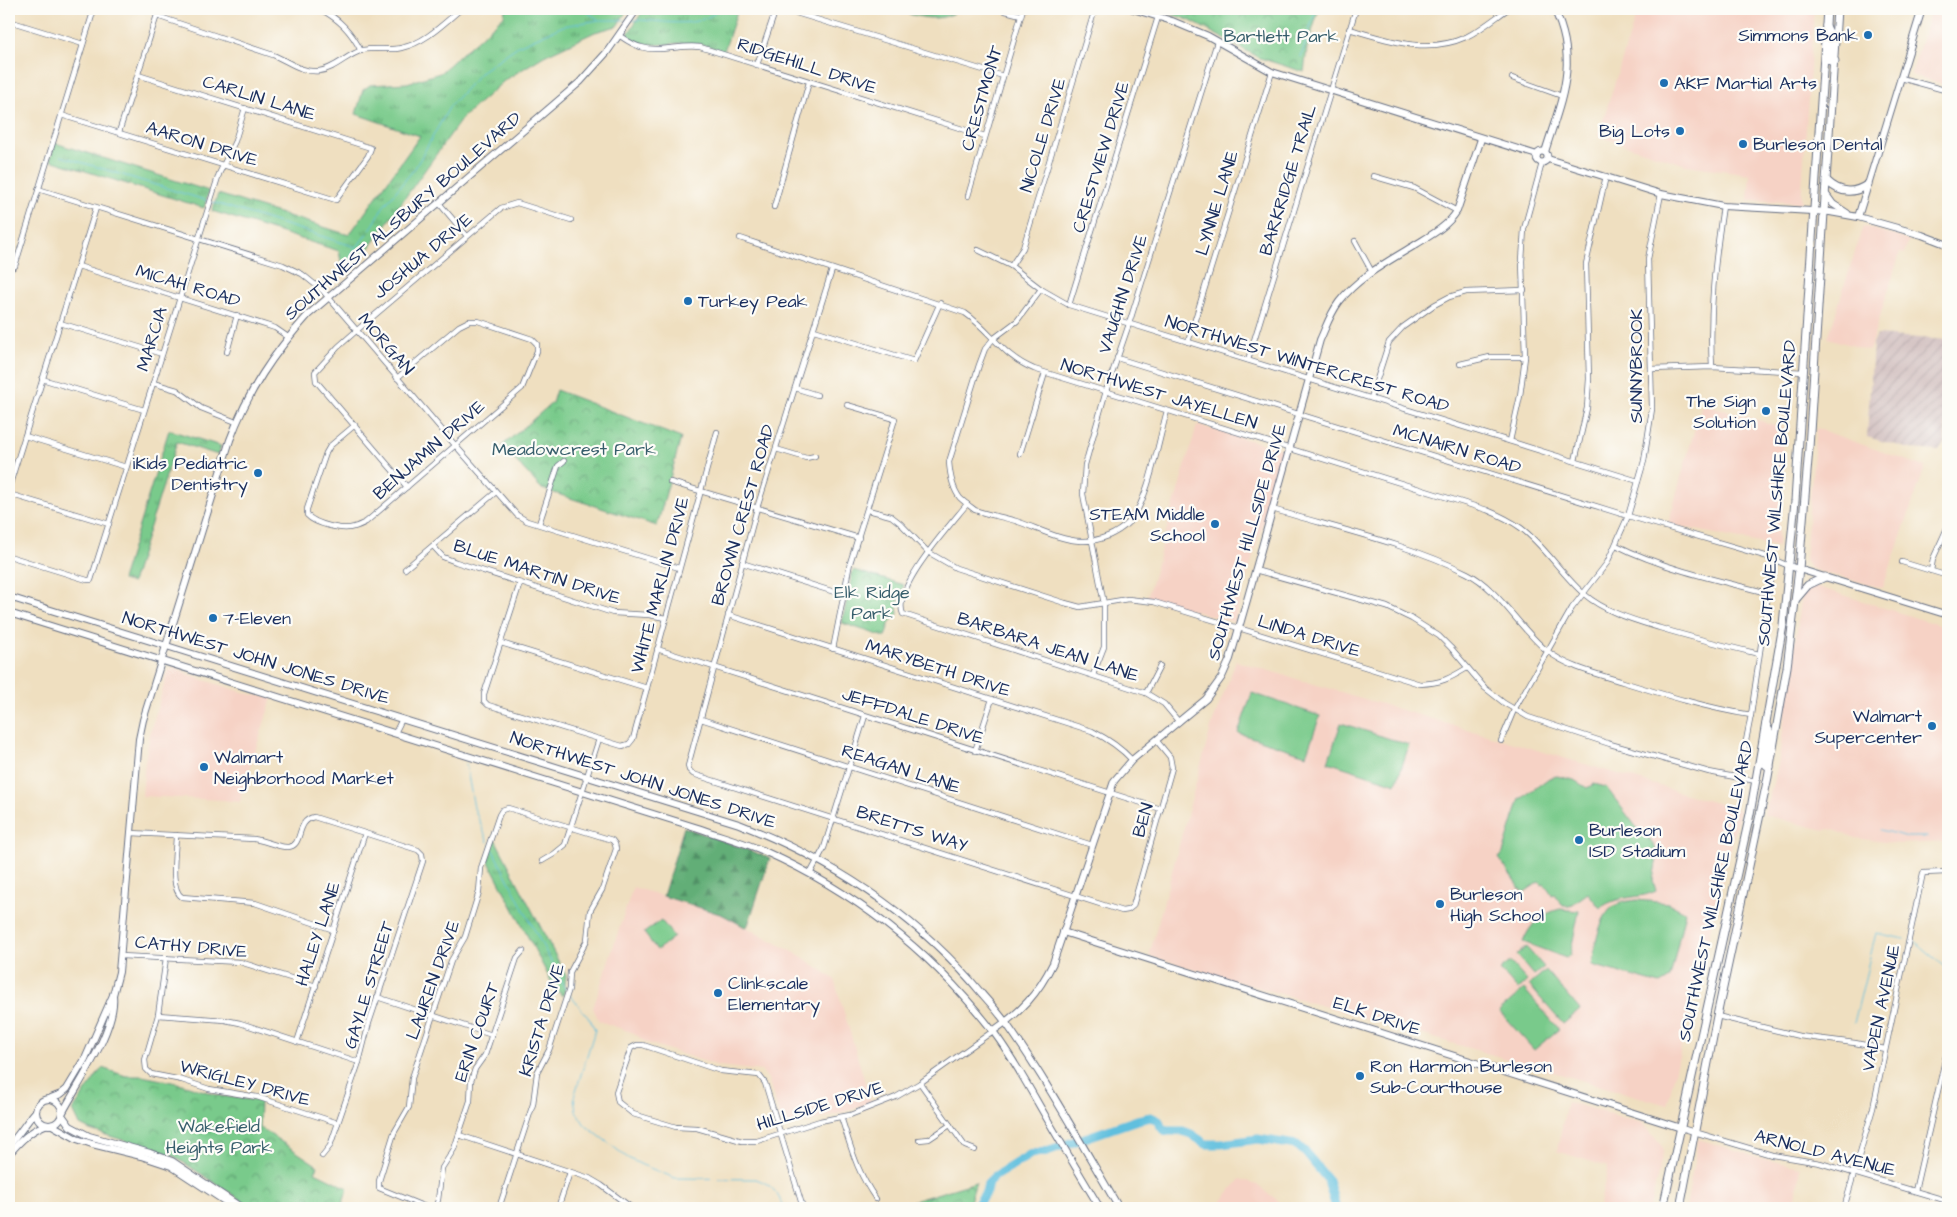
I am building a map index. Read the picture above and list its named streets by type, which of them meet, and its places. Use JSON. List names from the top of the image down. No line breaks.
{"streets":{"main road":["SOUTHWEST ALSBURY BOULEVARD","SOUTHWEST WILSHIRE BOULEVARD","SOUTHWEST HILLSIDE DRIVE","NORTHWEST JOHN JONES DRIVE","ELK DRIVE"],"street":["RIDGEHILL DRIVE","CARLIN LANE","CRESTMONT","NICOLE DRIVE","AARON DRIVE","CRESTVIEW DRIVE","BARKRIDGE TRAIL","LYNNE LANE","JOSHUA DRIVE","MICAH ROAD","VAUGHN DRIVE","MARCIA","MORGAN","NORTHWEST WINTERCREST ROAD","SUNNYBROOK","NORTHWEST JAYELLEN","MCNAIRN ROAD","BENJAMIN DRIVE","BROWN CREST ROAD","BLUE MARTIN DRIVE","WHITE MARLIN DRIVE","LINDA DRIVE","BARBARA JEAN LANE","MARYBETH DRIVE","JEFFDALE DRIVE","REAGAN LANE","BEN","BRETTS WAY","HALEY LANE","CATHY DRIVE","LAUREN DRIVE","GAYLE STREET","VADEN AVENUE","KRISTA DRIVE","ERIN COURT","WRIGLEY DRIVE","HILLSIDE DRIVE","ARNOLD AVENUE"]},"crossings":[["RIDGEHILL DRIVE","CRESTMONT"],["RIDGEHILL DRIVE","SOUTHWEST ALSBURY BOULEVARD"],["CARLIN LANE","AARON DRIVE"],["CARLIN LANE","MARCIA"],["NICOLE DRIVE","NORTHWEST WINTERCREST ROAD"],["AARON DRIVE","MARCIA"],["CRESTVIEW DRIVE","NORTHWEST WINTERCREST ROAD"],["BARKRIDGE TRAIL","NORTHWEST WINTERCREST ROAD"],["LYNNE LANE","NORTHWEST WINTERCREST ROAD"],["SOUTHWEST ALSBURY BOULEVARD","MICAH ROAD"],["SOUTHWEST ALSBURY BOULEVARD","MORGAN"],["SOUTHWEST ALSBURY BOULEVARD","NORTHWEST JOHN JONES DRIVE"],["SOUTHWEST ALSBURY BOULEVARD","CATHY DRIVE"],["JOSHUA DRIVE","MORGAN"],["JOSHUA DRIVE","BENJAMIN DRIVE"],["MICAH ROAD","MARCIA"],["VAUGHN DRIVE","NORTHWEST WINTERCREST ROAD"],["VAUGHN DRIVE","NORTHWEST JAYELLEN"],["VAUGHN DRIVE","MCNAIRN ROAD"],["VAUGHN DRIVE","LINDA DRIVE"],["VAUGHN DRIVE","BARBARA JEAN LANE"],["MARCIA","MORGAN"],["MORGAN","BENJAMIN DRIVE"],["MORGAN","WHITE MARLIN DRIVE"],["NORTHWEST WINTERCREST ROAD","SUNNYBROOK"],["NORTHWEST WINTERCREST ROAD","SOUTHWEST HILLSIDE DRIVE"],["SUNNYBROOK","NORTHWEST JAYELLEN"],["SUNNYBROOK","MCNAIRN ROAD"],["NORTHWEST JAYELLEN","BROWN CREST ROAD"],["NORTHWEST JAYELLEN","SOUTHWEST HILLSIDE DRIVE"],["MCNAIRN ROAD","SOUTHWEST WILSHIRE BOULEVARD"],["MCNAIRN ROAD","SOUTHWEST HILLSIDE DRIVE"],["SOUTHWEST WILSHIRE BOULEVARD","ELK DRIVE"],["SOUTHWEST WILSHIRE BOULEVARD","ARNOLD AVENUE"],["BROWN CREST ROAD","MARYBETH DRIVE"],["BROWN CREST ROAD","JEFFDALE DRIVE"],["BROWN CREST ROAD","REAGAN LANE"],["BROWN CREST ROAD","BRETTS WAY"],["SOUTHWEST HILLSIDE DRIVE","LINDA DRIVE"],["SOUTHWEST HILLSIDE DRIVE","BARBARA JEAN LANE"],["SOUTHWEST HILLSIDE DRIVE","NORTHWEST JOHN JONES DRIVE"],["SOUTHWEST HILLSIDE DRIVE","MARYBETH DRIVE"],["SOUTHWEST HILLSIDE DRIVE","JEFFDALE DRIVE"],["SOUTHWEST HILLSIDE DRIVE","REAGAN LANE"],["SOUTHWEST HILLSIDE DRIVE","BEN"],["SOUTHWEST HILLSIDE DRIVE","BRETTS WAY"],["SOUTHWEST HILLSIDE DRIVE","ELK DRIVE"],["SOUTHWEST HILLSIDE DRIVE","HILLSIDE DRIVE"],["BLUE MARTIN DRIVE","WHITE MARLIN DRIVE"],["WHITE MARLIN DRIVE","JEFFDALE DRIVE"],["LINDA DRIVE","BARBARA JEAN LANE"],["NORTHWEST JOHN JONES DRIVE","HILLSIDE DRIVE"],["JEFFDALE DRIVE","BEN"],["BEN","BRETTS WAY"],["HALEY LANE","CATHY DRIVE"],["HALEY LANE","GAYLE STREET"],["LAUREN DRIVE","KRISTA DRIVE"],["GAYLE STREET","WRIGLEY DRIVE"],["VADEN AVENUE","ARNOLD AVENUE"],["ELK DRIVE","ARNOLD AVENUE"]],"parks":["Bartlett Park","Meadowcrest Park","Elk Ridge Park","Wakefield Heights Park"],"places":["Simmons Bank","AKF Martial Arts","Big Lots","Burleson Dental","Turkey Peak","The Sign Solution","iKids Pediatric Dentistry","STEAM Middle School","7-Eleven","Walmart Supercenter","Walmart Neighborhood Market","Burleson ISD Stadium","Burleson High School","Clinkscale Elementary","Ron Harmon Burleson Sub-Courthouse"]}
